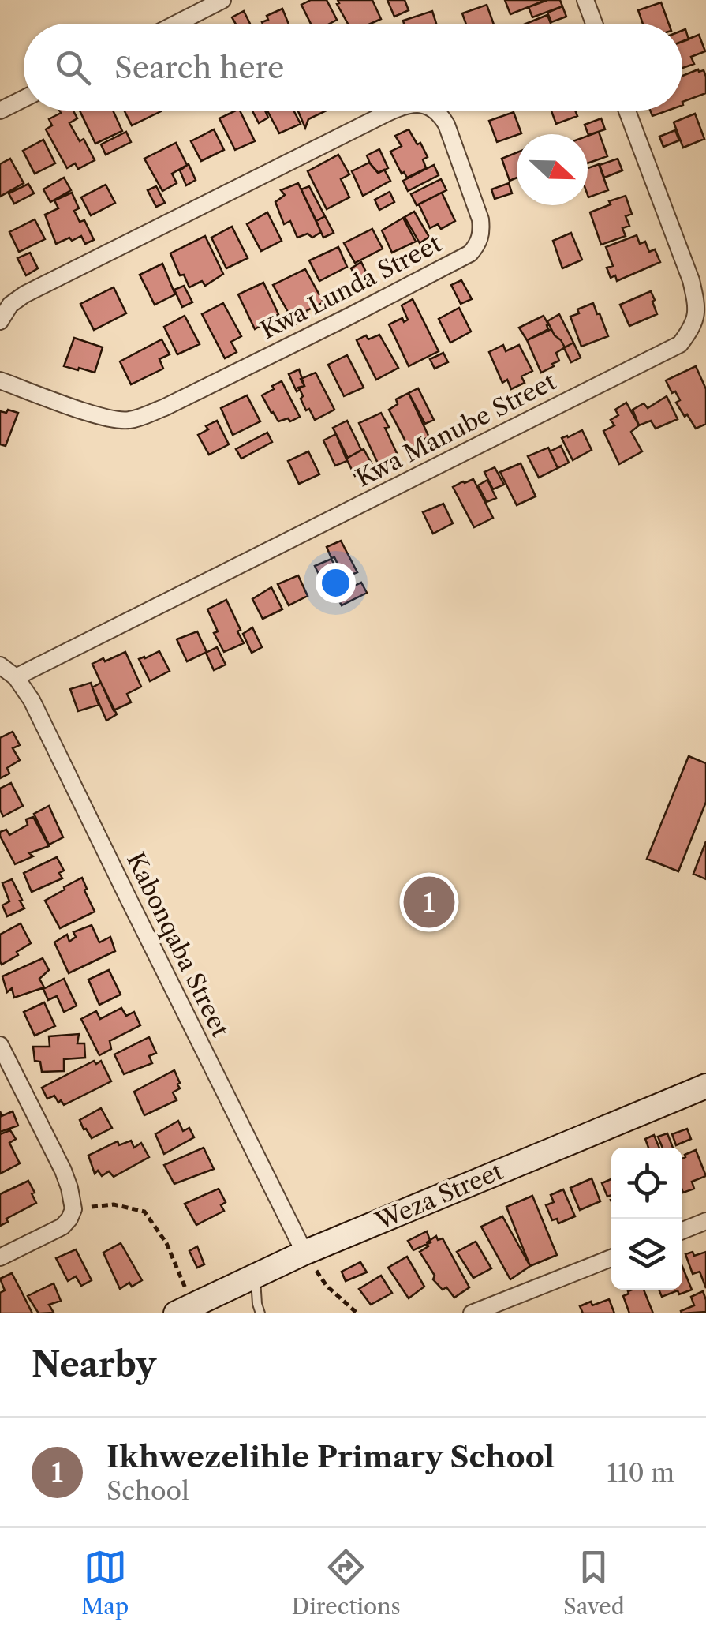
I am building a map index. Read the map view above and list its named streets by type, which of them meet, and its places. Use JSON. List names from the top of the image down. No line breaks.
{"streets":{"street":["Kwa Lunda Street","Kwa Manube Street","Kabonqaba Street","Weza Street"]},"crossings":[["Kwa Manube Street","Kabonqaba Street"],["Kabonqaba Street","Weza Street"]],"north":"right","page":{"search":"Search here","pins":"1","heading":"Nearby","list":[{"mark":"1","name":"Ikhwezelihle Primary School","note":"School","value":"110 m"}],"nav":["Map","Directions","Saved"]}}
